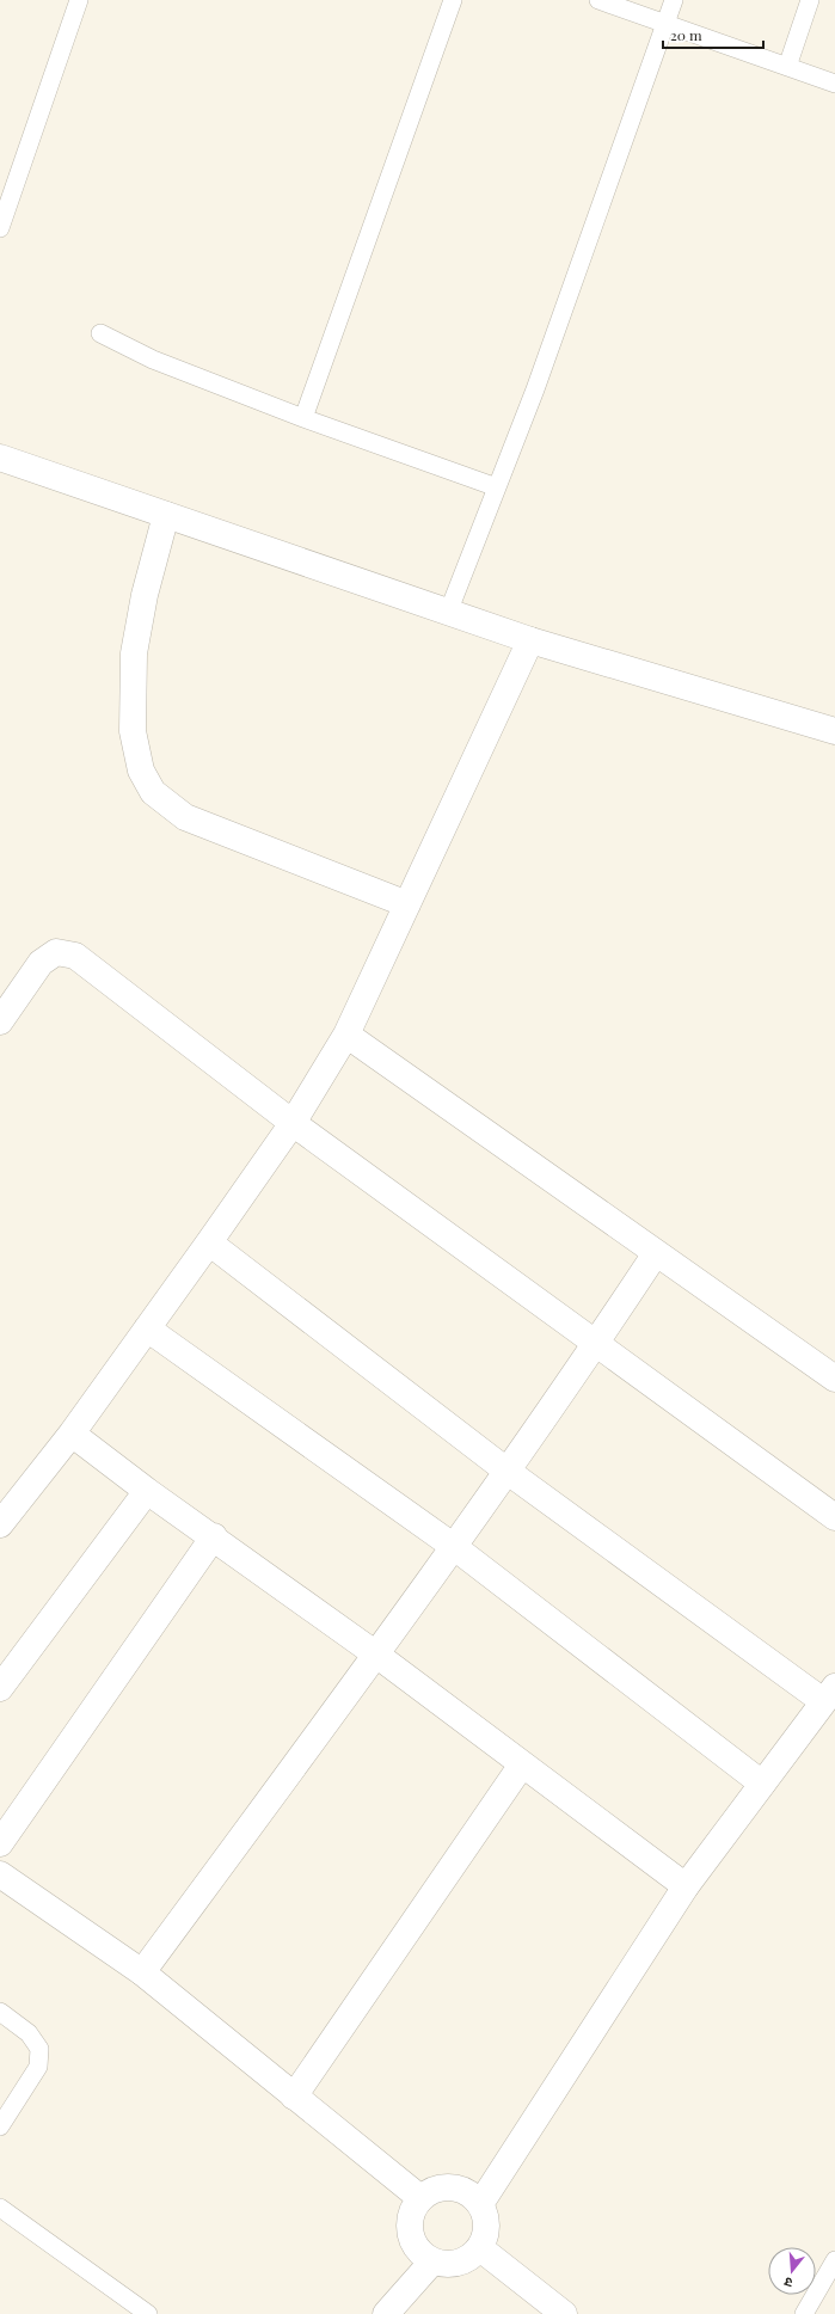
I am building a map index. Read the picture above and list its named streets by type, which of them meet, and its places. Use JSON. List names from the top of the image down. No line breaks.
{"scale_bar":"20 m","north":"bottom"}
